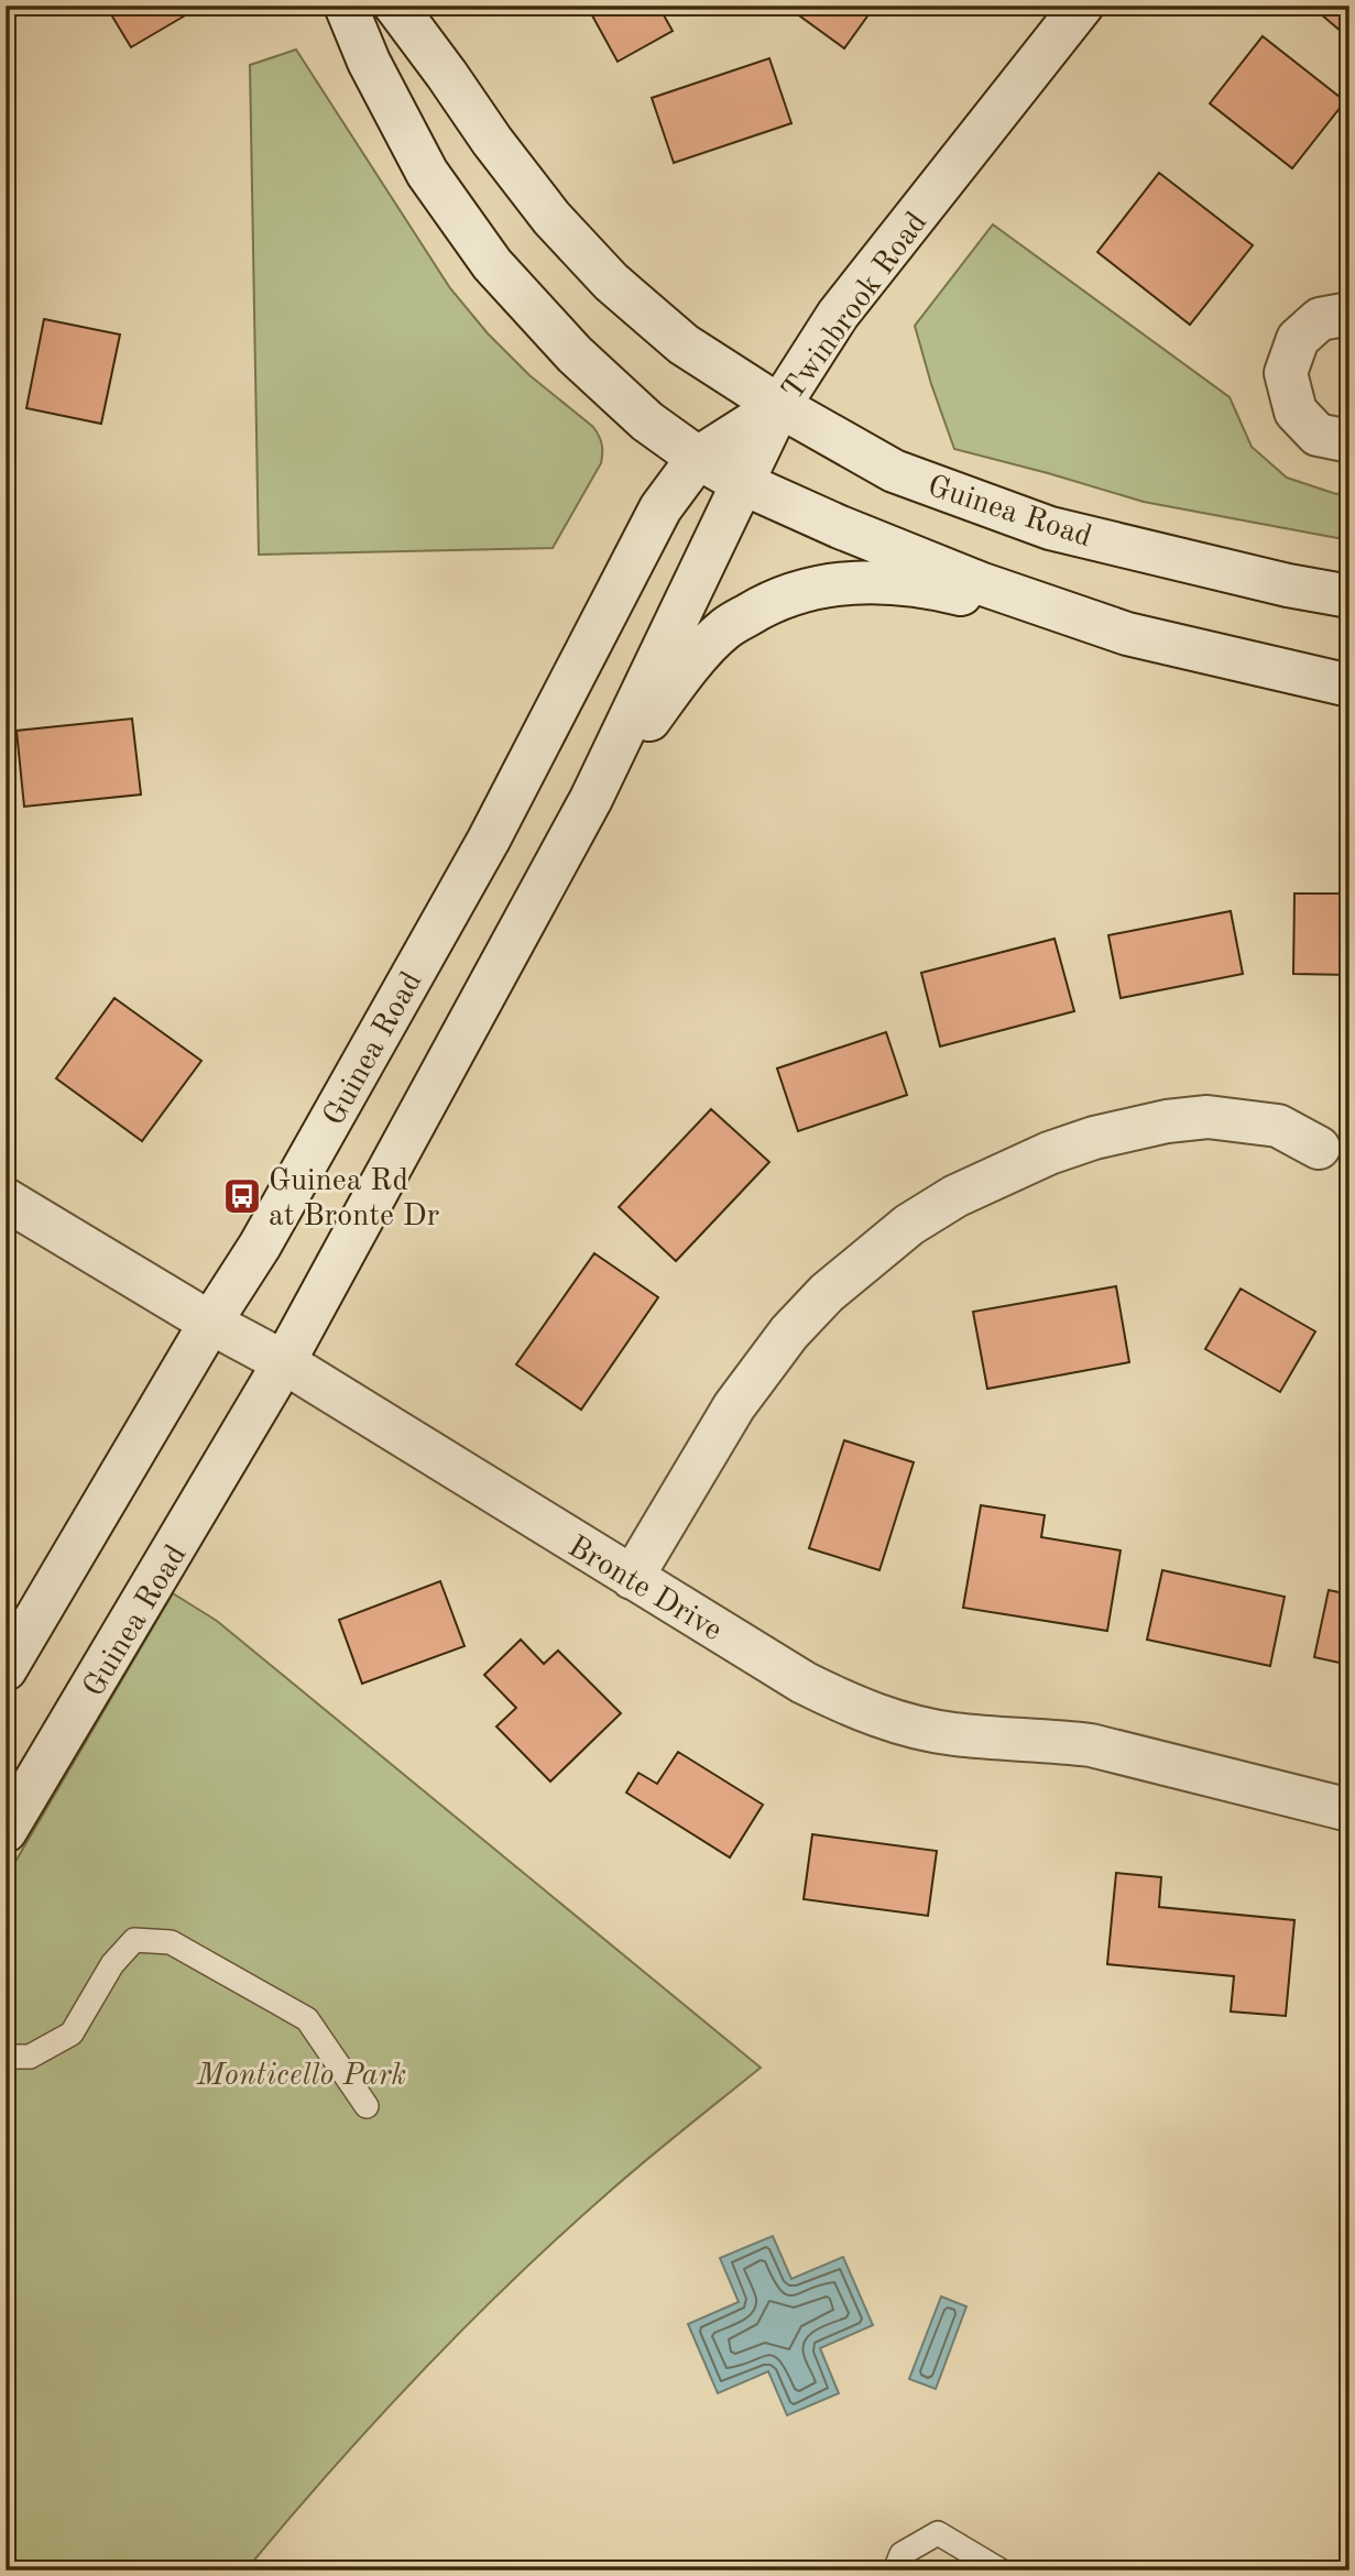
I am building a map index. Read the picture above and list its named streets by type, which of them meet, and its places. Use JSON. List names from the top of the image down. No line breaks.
{"streets":{"main road":["Twinbrook Road","Guinea Road","Bronte Drive"]},"crossings":[["Twinbrook Road","Guinea Road"],["Guinea Road","Bronte Drive"]],"parks":["Monticello Park"],"places":{"bus stop":["Guinea Rd at Bronte Dr"]}}
